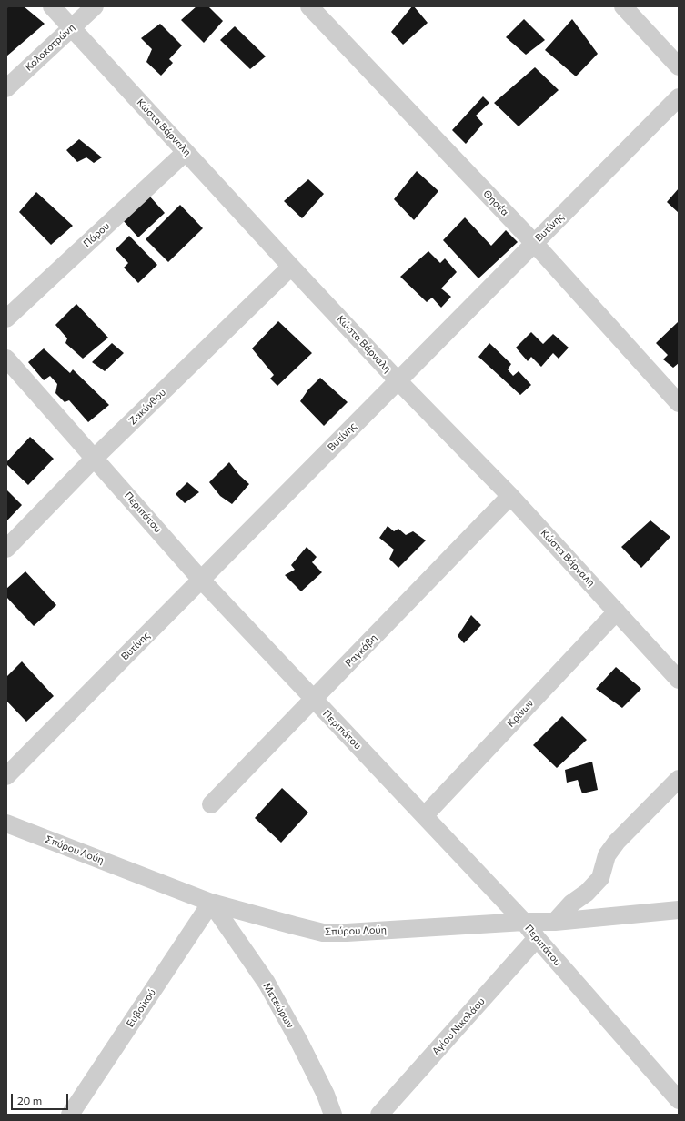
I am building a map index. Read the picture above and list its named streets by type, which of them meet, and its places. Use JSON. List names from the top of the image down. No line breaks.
{"streets":{"street":["Κολοκοτρώνη","Κώστα Βάρναλη","Θησέα","Βυτίνης","Πάρου","Ζακύνθου","Περιπάτου","Ραγκάβη","Κρίνων","Σπύρου Λούη","Μετεώρων","Ευβοϊκού","Αγίου Νικολάου"]},"crossings":[["Κολοκοτρώνη","Κώστα Βάρναλη"],["Κώστα Βάρναλη","Βυτίνης"],["Κώστα Βάρναλη","Πάρου"],["Κώστα Βάρναλη","Ζακύνθου"],["Κώστα Βάρναλη","Ραγκάβη"],["Κώστα Βάρναλη","Κρίνων"],["Θησέα","Βυτίνης"],["Βυτίνης","Περιπάτου"],["Ζακύνθου","Περιπάτου"],["Περιπάτου","Ραγκάβη"],["Περιπάτου","Κρίνων"],["Περιπάτου","Σπύρου Λούη"],["Περιπάτου","Αγίου Νικολάου"],["Σπύρου Λούη","Μετεώρων"],["Σπύρου Λούη","Ευβοϊκού"],["Μετεώρων","Ευβοϊκού"]],"scale_bar":"20 m"}
